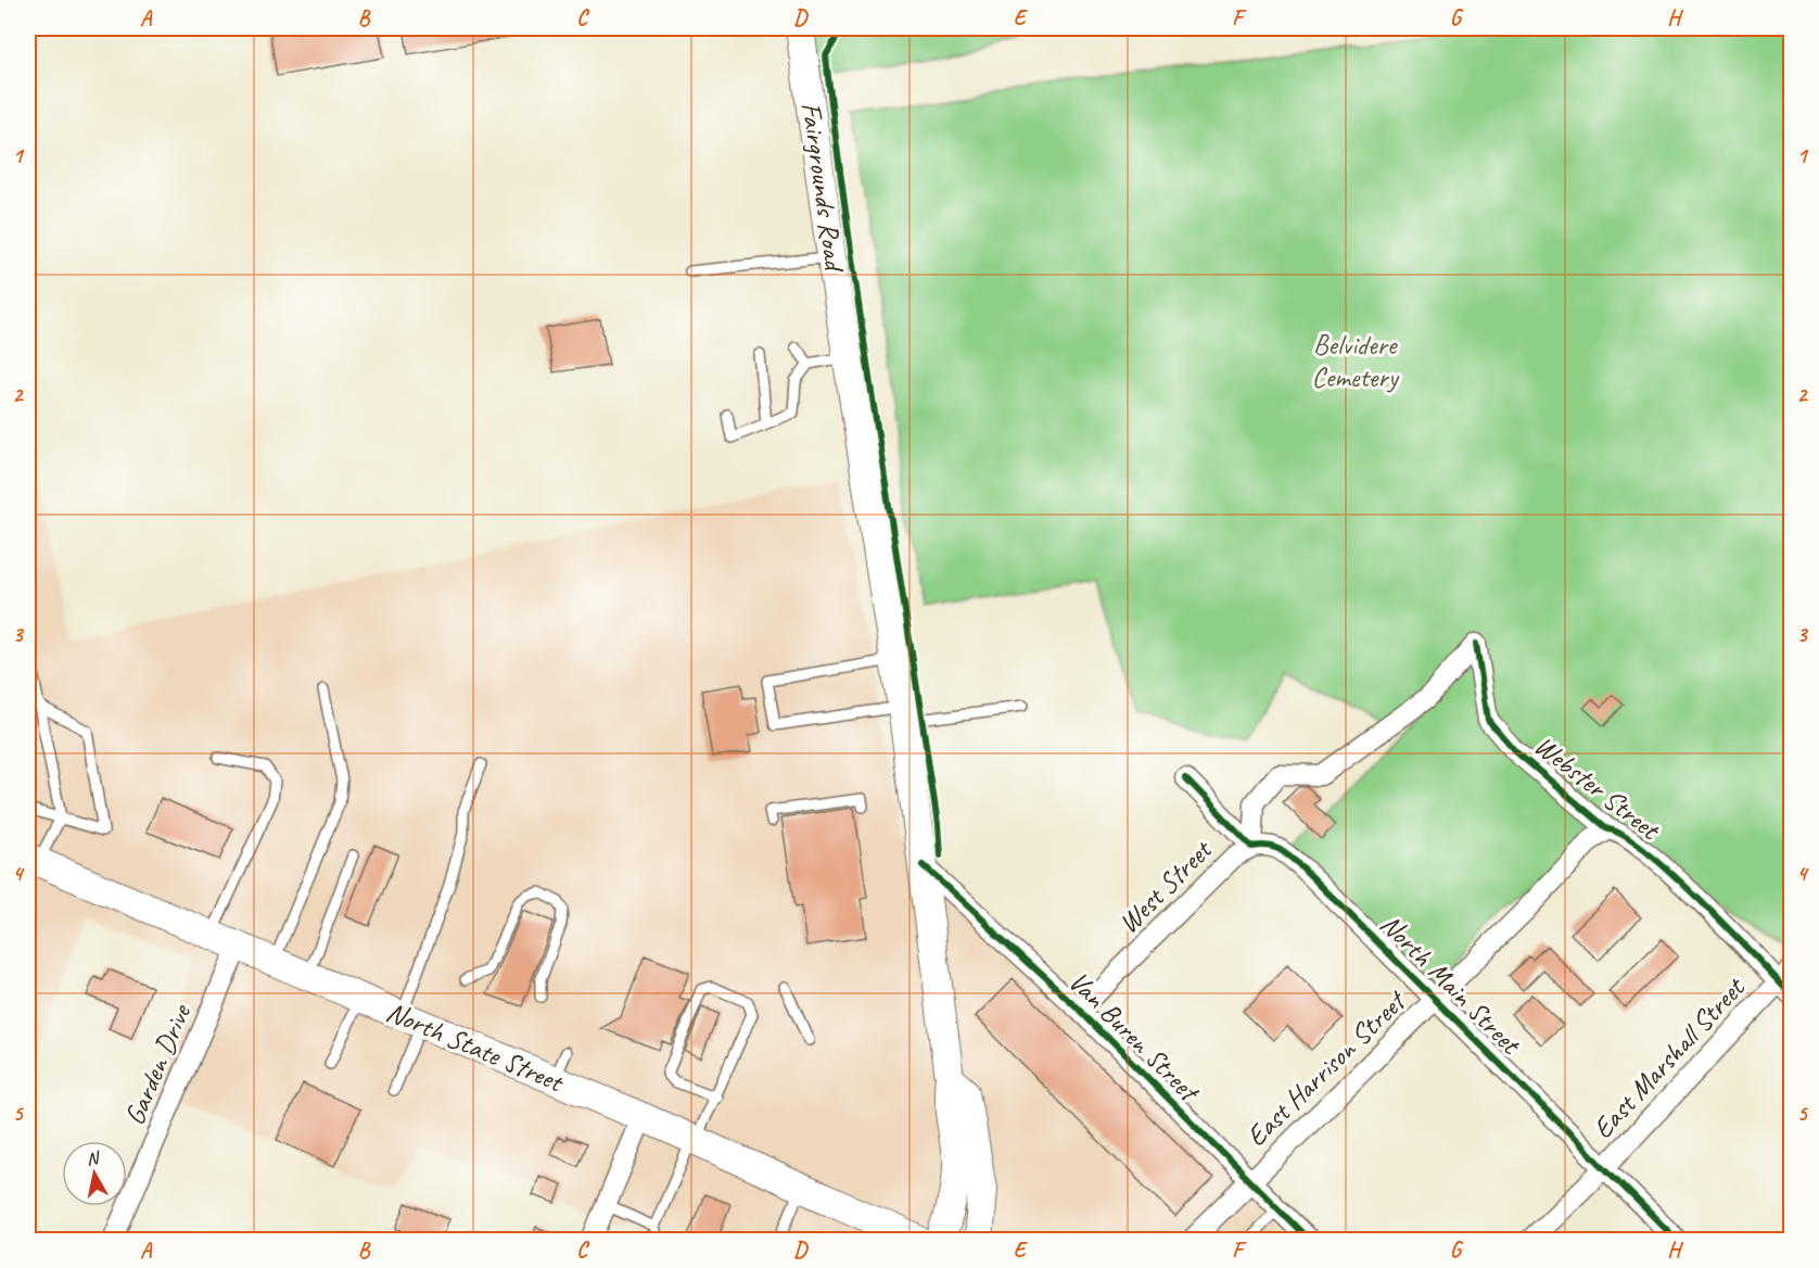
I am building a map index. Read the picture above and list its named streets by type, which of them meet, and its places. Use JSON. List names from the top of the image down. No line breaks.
{"streets":{"main road":["Fairgrounds Road","North State Street"],"street":["Webster Street","West Street","North Main Street","Van Buren Street","East Marshall Street","Garden Drive","East Harrison Street"]},"crossings":[["Fairgrounds Road","Van Buren Street"],["Webster Street","West Street"],["Webster Street","East Marshall Street"],["Webster Street","East Harrison Street"],["West Street","North Main Street"],["West Street","Van Buren Street"],["North Main Street","East Marshall Street"],["North Main Street","East Harrison Street"],["Van Buren Street","East Harrison Street"],["North State Street","Garden Drive"]],"parks":["Belvidere Cemetery"],"north":"top","grid":{"columns":["A","B","C","D","E","F","G","H"],"rows":["1","2","3","4","5"]}}
